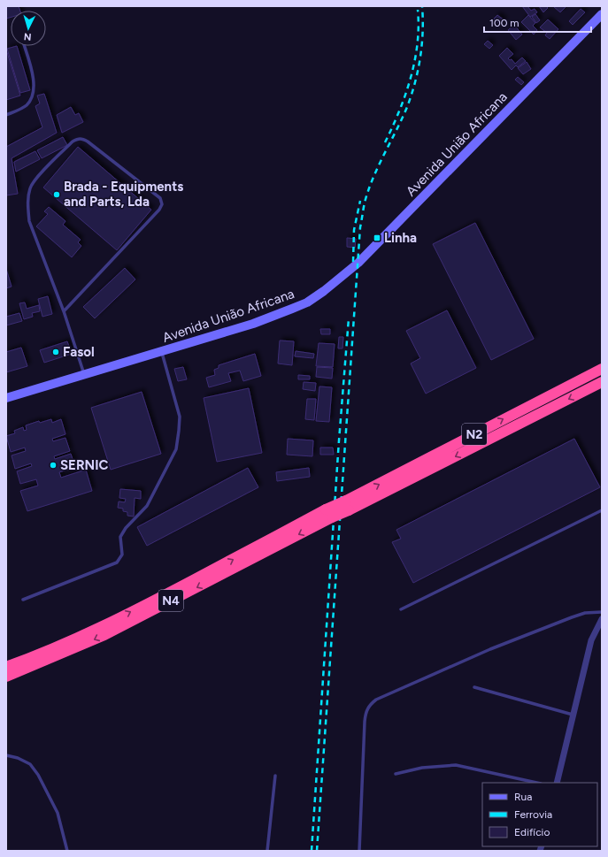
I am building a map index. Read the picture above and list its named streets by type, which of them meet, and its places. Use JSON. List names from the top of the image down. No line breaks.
{"streets":{"highway":["N2","N4"],"main road":["Avenida União Africana"]},"crossings":[["N2","N4"]],"places":{"other":["Brada - Equipments and Parts, Lda","Fasol","SERNIC"],"transit":["Linha"]},"legend":["Rua","Ferrovia","Edifício"],"scale_bar":"100 m","north":"bottom"}
